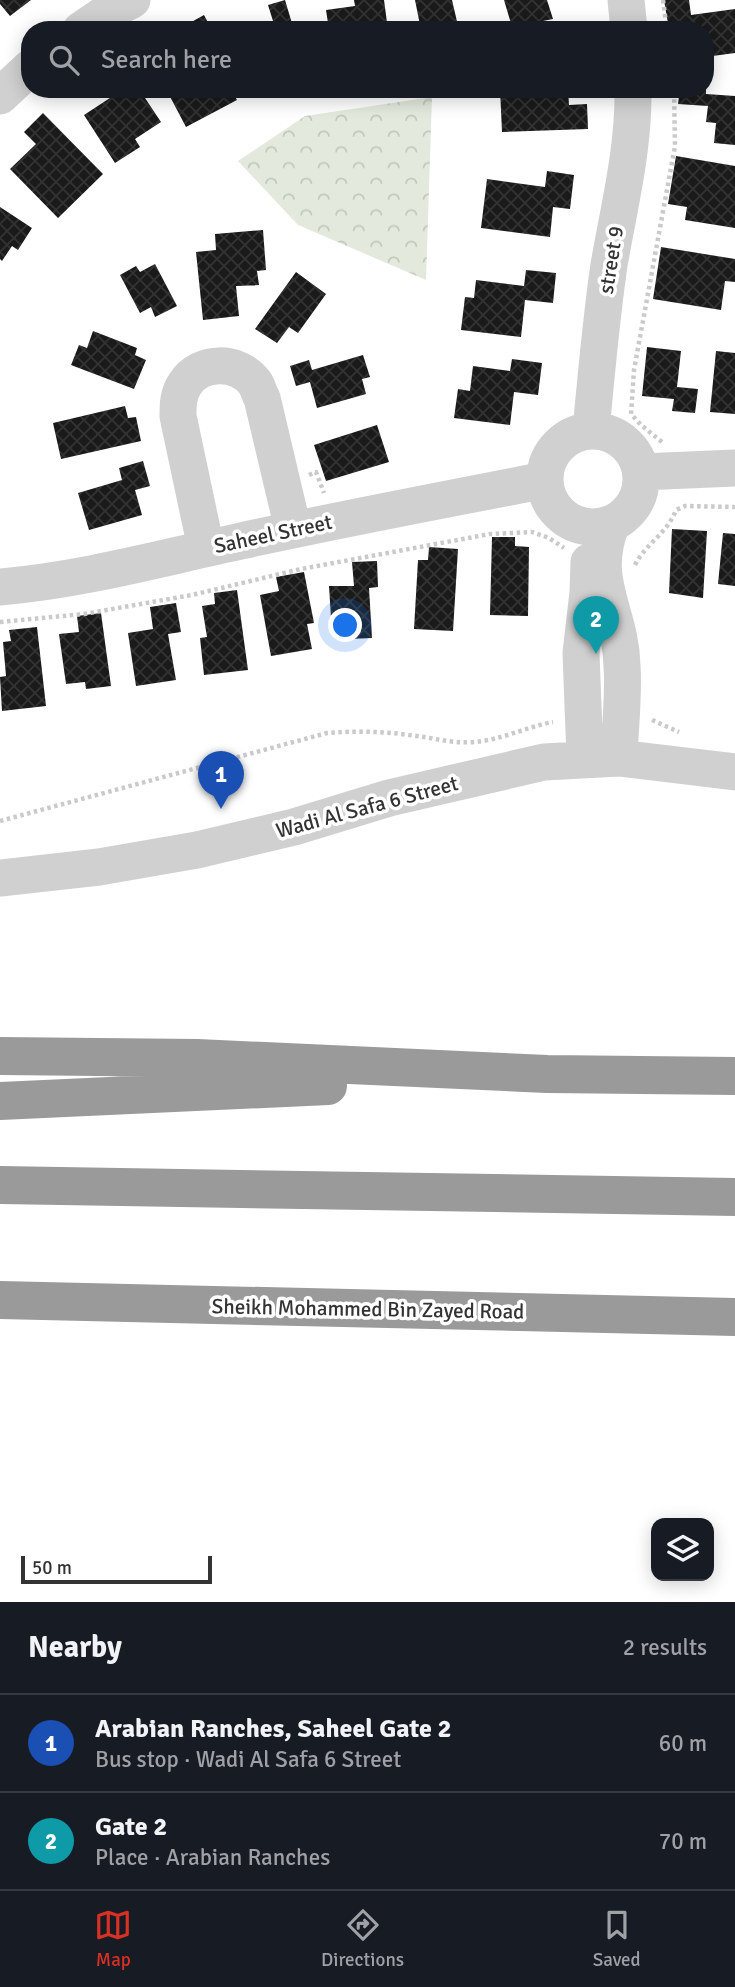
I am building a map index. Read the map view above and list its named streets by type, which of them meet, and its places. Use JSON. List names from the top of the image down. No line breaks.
{"streets":{"highway":["Sheikh Mohammed Bin Zayed Road"],"street":["street 9","Saheel Street","Wadi Al Safa 6 Street"]},"crossings":[["street 9","Saheel Street"]],"scale_bar":"50 m","page":{"search":"Search here","pins":["2","1"],"scale":"50 m","heading":["Nearby","2 results"],"list":[{"mark":"1","name":"Arabian Ranches, Saheel Gate 2","note":"Bus stop · Wadi Al Safa 6 Street","value":"60 m"},{"mark":"2","name":"Gate 2","note":"Place · Arabian Ranches","value":"70 m"}],"nav":["Map","Directions","Saved"]}}
